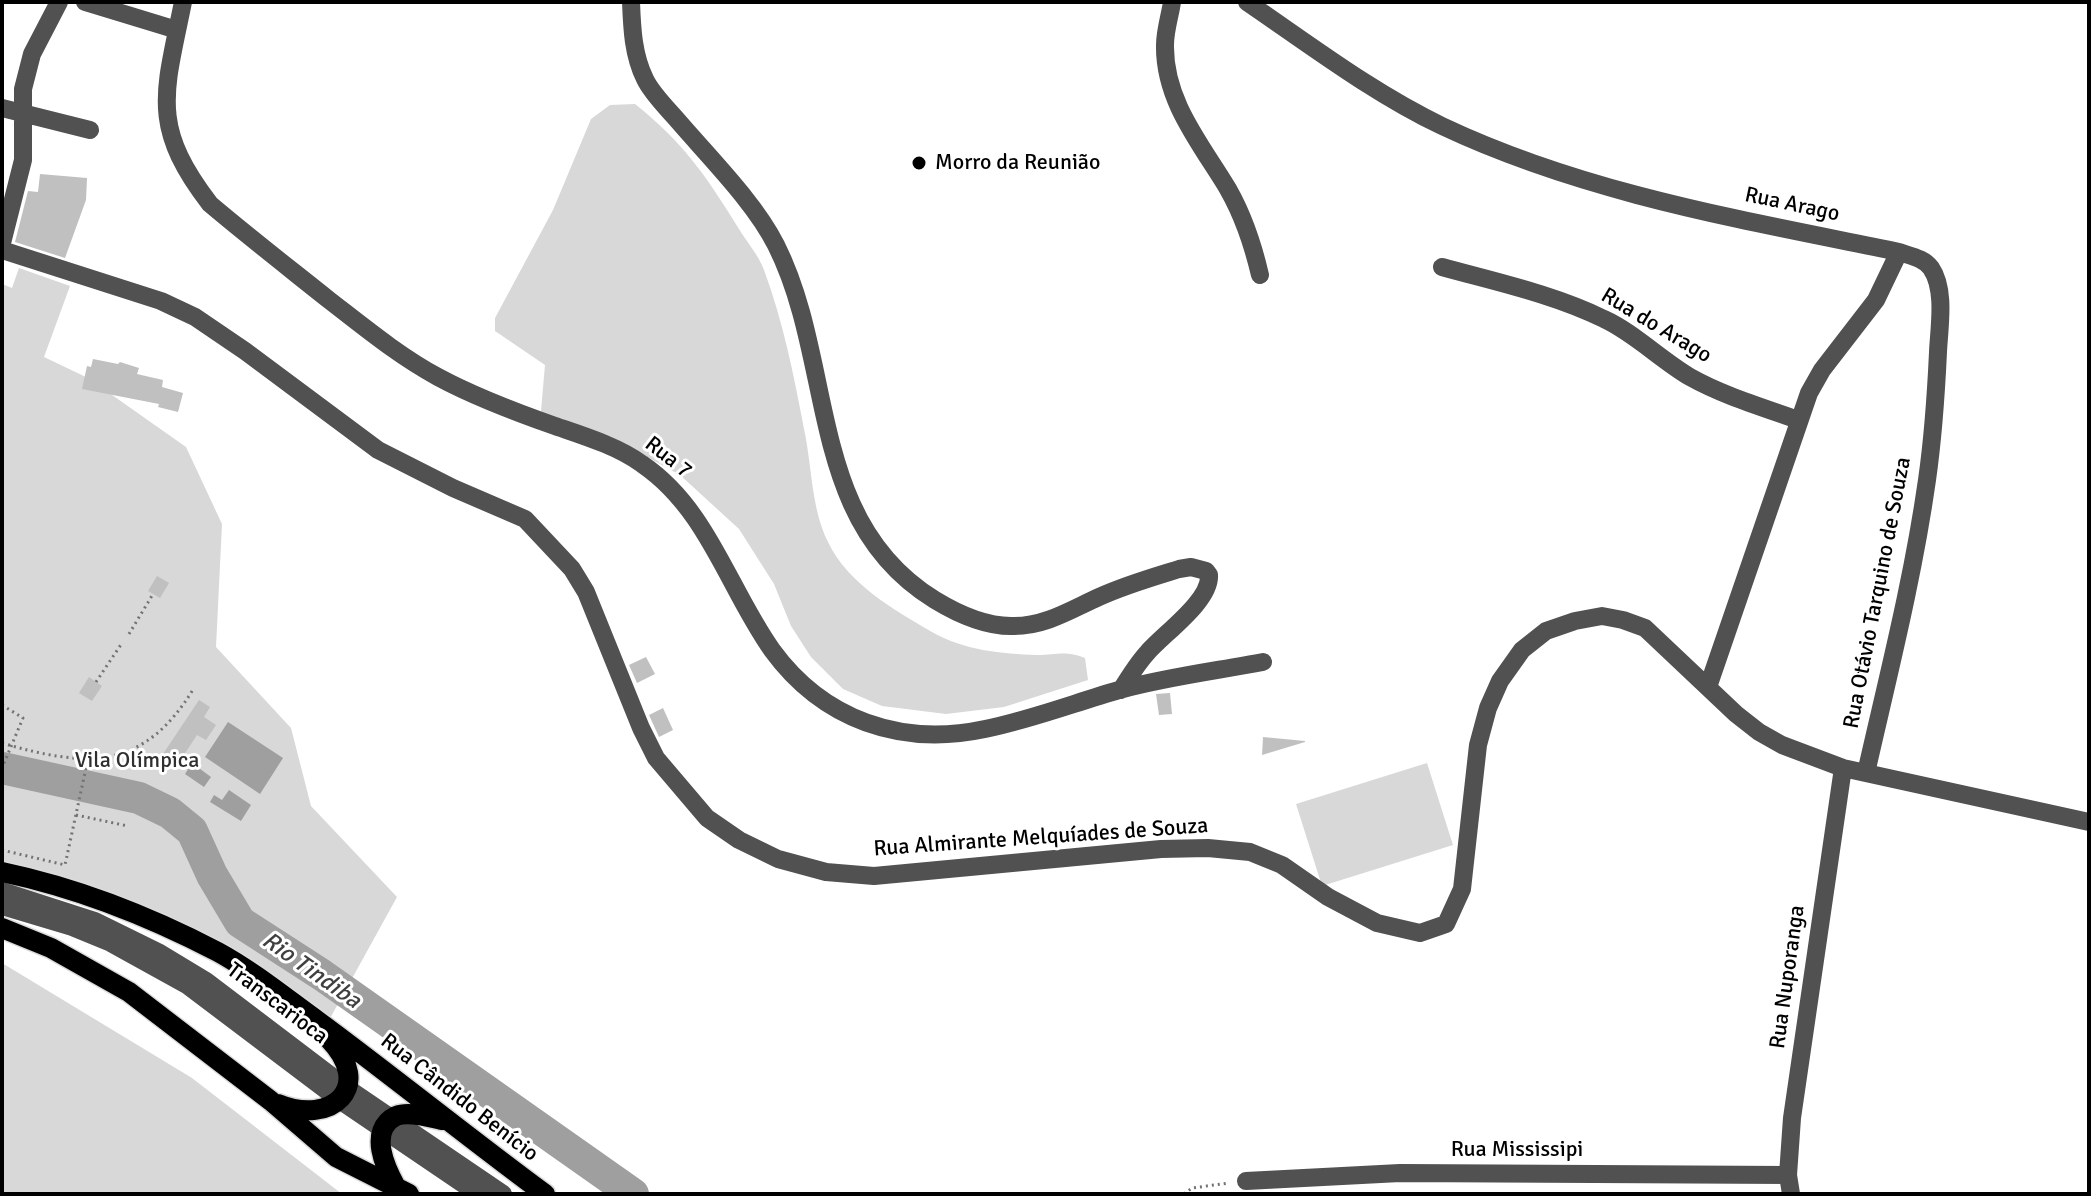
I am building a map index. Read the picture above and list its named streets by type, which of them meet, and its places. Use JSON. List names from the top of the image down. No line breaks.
{"streets":{"main road":["Rua Cândido Benício"],"street":["Rua Arago","Rua do Arago","Rua 7","Rua Otávio Tarquino de Souza","Rua Almirante Melquíades de Souza","Rua Nuporanga","Transcarioca","Rua Mississipi"]},"crossings":[["Rua Arago","Rua Otávio Tarquino de Souza"],["Rua Otávio Tarquino de Souza","Rua Almirante Melquíades de Souza"],["Rua Almirante Melquíades de Souza","Rua Nuporanga"],["Rua Nuporanga","Rua Mississipi"]],"water":["Rio Tindiba"],"parks":["Vila Olímpica"],"places":["Morro da Reunião"]}
